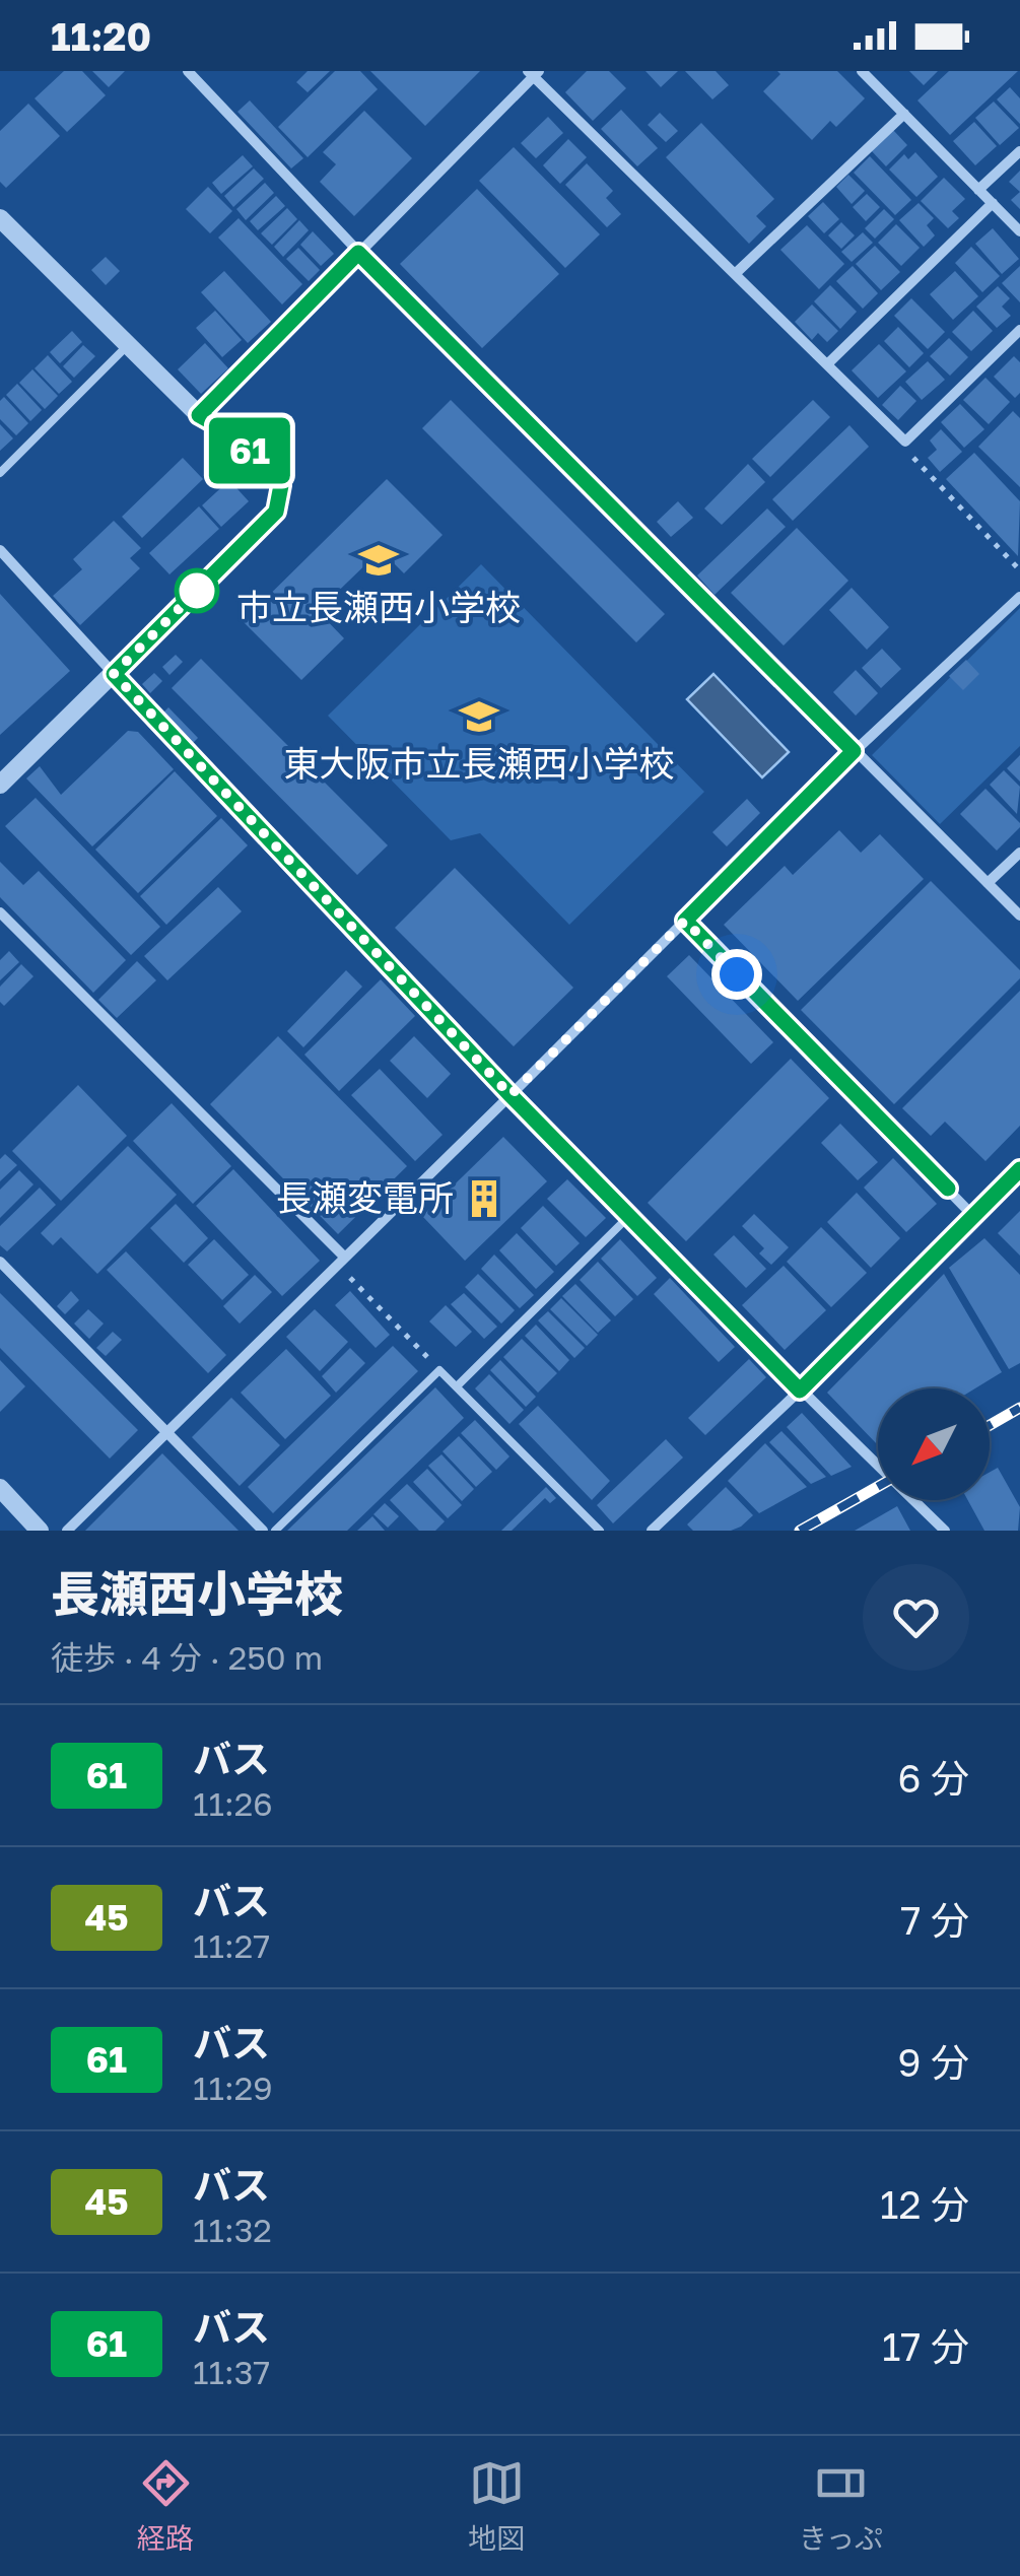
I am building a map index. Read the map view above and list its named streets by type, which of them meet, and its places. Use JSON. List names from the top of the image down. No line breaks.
{"places":{"school or university":["市立長瀬西小学校","東大阪市立長瀬西小学校"],"building":["長瀬変電所"]},"lines":["bus line 61"],"north":"bottom left","page":{"status":"11:20","on_map":"61","heading":["長瀬西小学校","徒歩 · 4 分 · 250 m"],"list":[{"mark":"61","name":"バス","note":"11:26","value":"6 分"},{"mark":"45","name":"バス","note":"11:27","value":"7 分"},{"mark":"61","name":"バス","note":"11:29","value":"9 分"},{"mark":"45","name":"バス","note":"11:32","value":"12 分"},{"mark":"61","name":"バス","note":"11:37","value":"17 分"}],"tabs":["経路","地図","きっぷ"]}}
